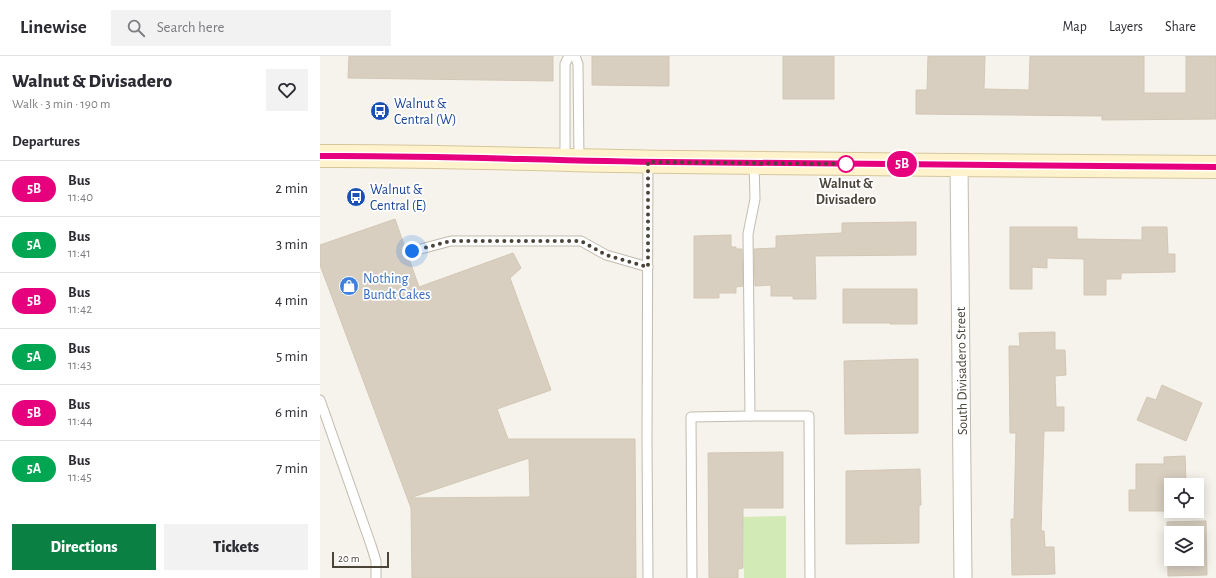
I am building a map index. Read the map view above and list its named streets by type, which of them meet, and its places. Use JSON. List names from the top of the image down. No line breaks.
{"streets":{"street":["South Divisadero Street"]},"places":{"bus stop":["Walnut & Central (W)","Walnut & Central (E)"],"other":["Walnut & Divisadero"],"shop":["Nothing Bundt Cakes"]},"lines":["bus line 5B"],"scale_bar":"20 m","page":{"header":"Linewise","search":"Search here","nav":["Map","Layers","Share"],"heading":[["Walnut & Divisadero","Walk · 3 min · 190 m"],"Departures"],"on_map":"5B","list":[{"mark":"5B","name":"Bus","note":"11:40","value":"2 min"},{"mark":"5A","name":"Bus","note":"11:41","value":"3 min"},{"mark":"5B","name":"Bus","note":"11:42","value":"4 min"},{"mark":"5A","name":"Bus","note":"11:43","value":"5 min"},{"mark":"5B","name":"Bus","note":"11:44","value":"6 min"},{"mark":"5A","name":"Bus","note":"11:45","value":"7 min"}],"buttons":["Directions","Tickets"],"scale":"20 m"}}
